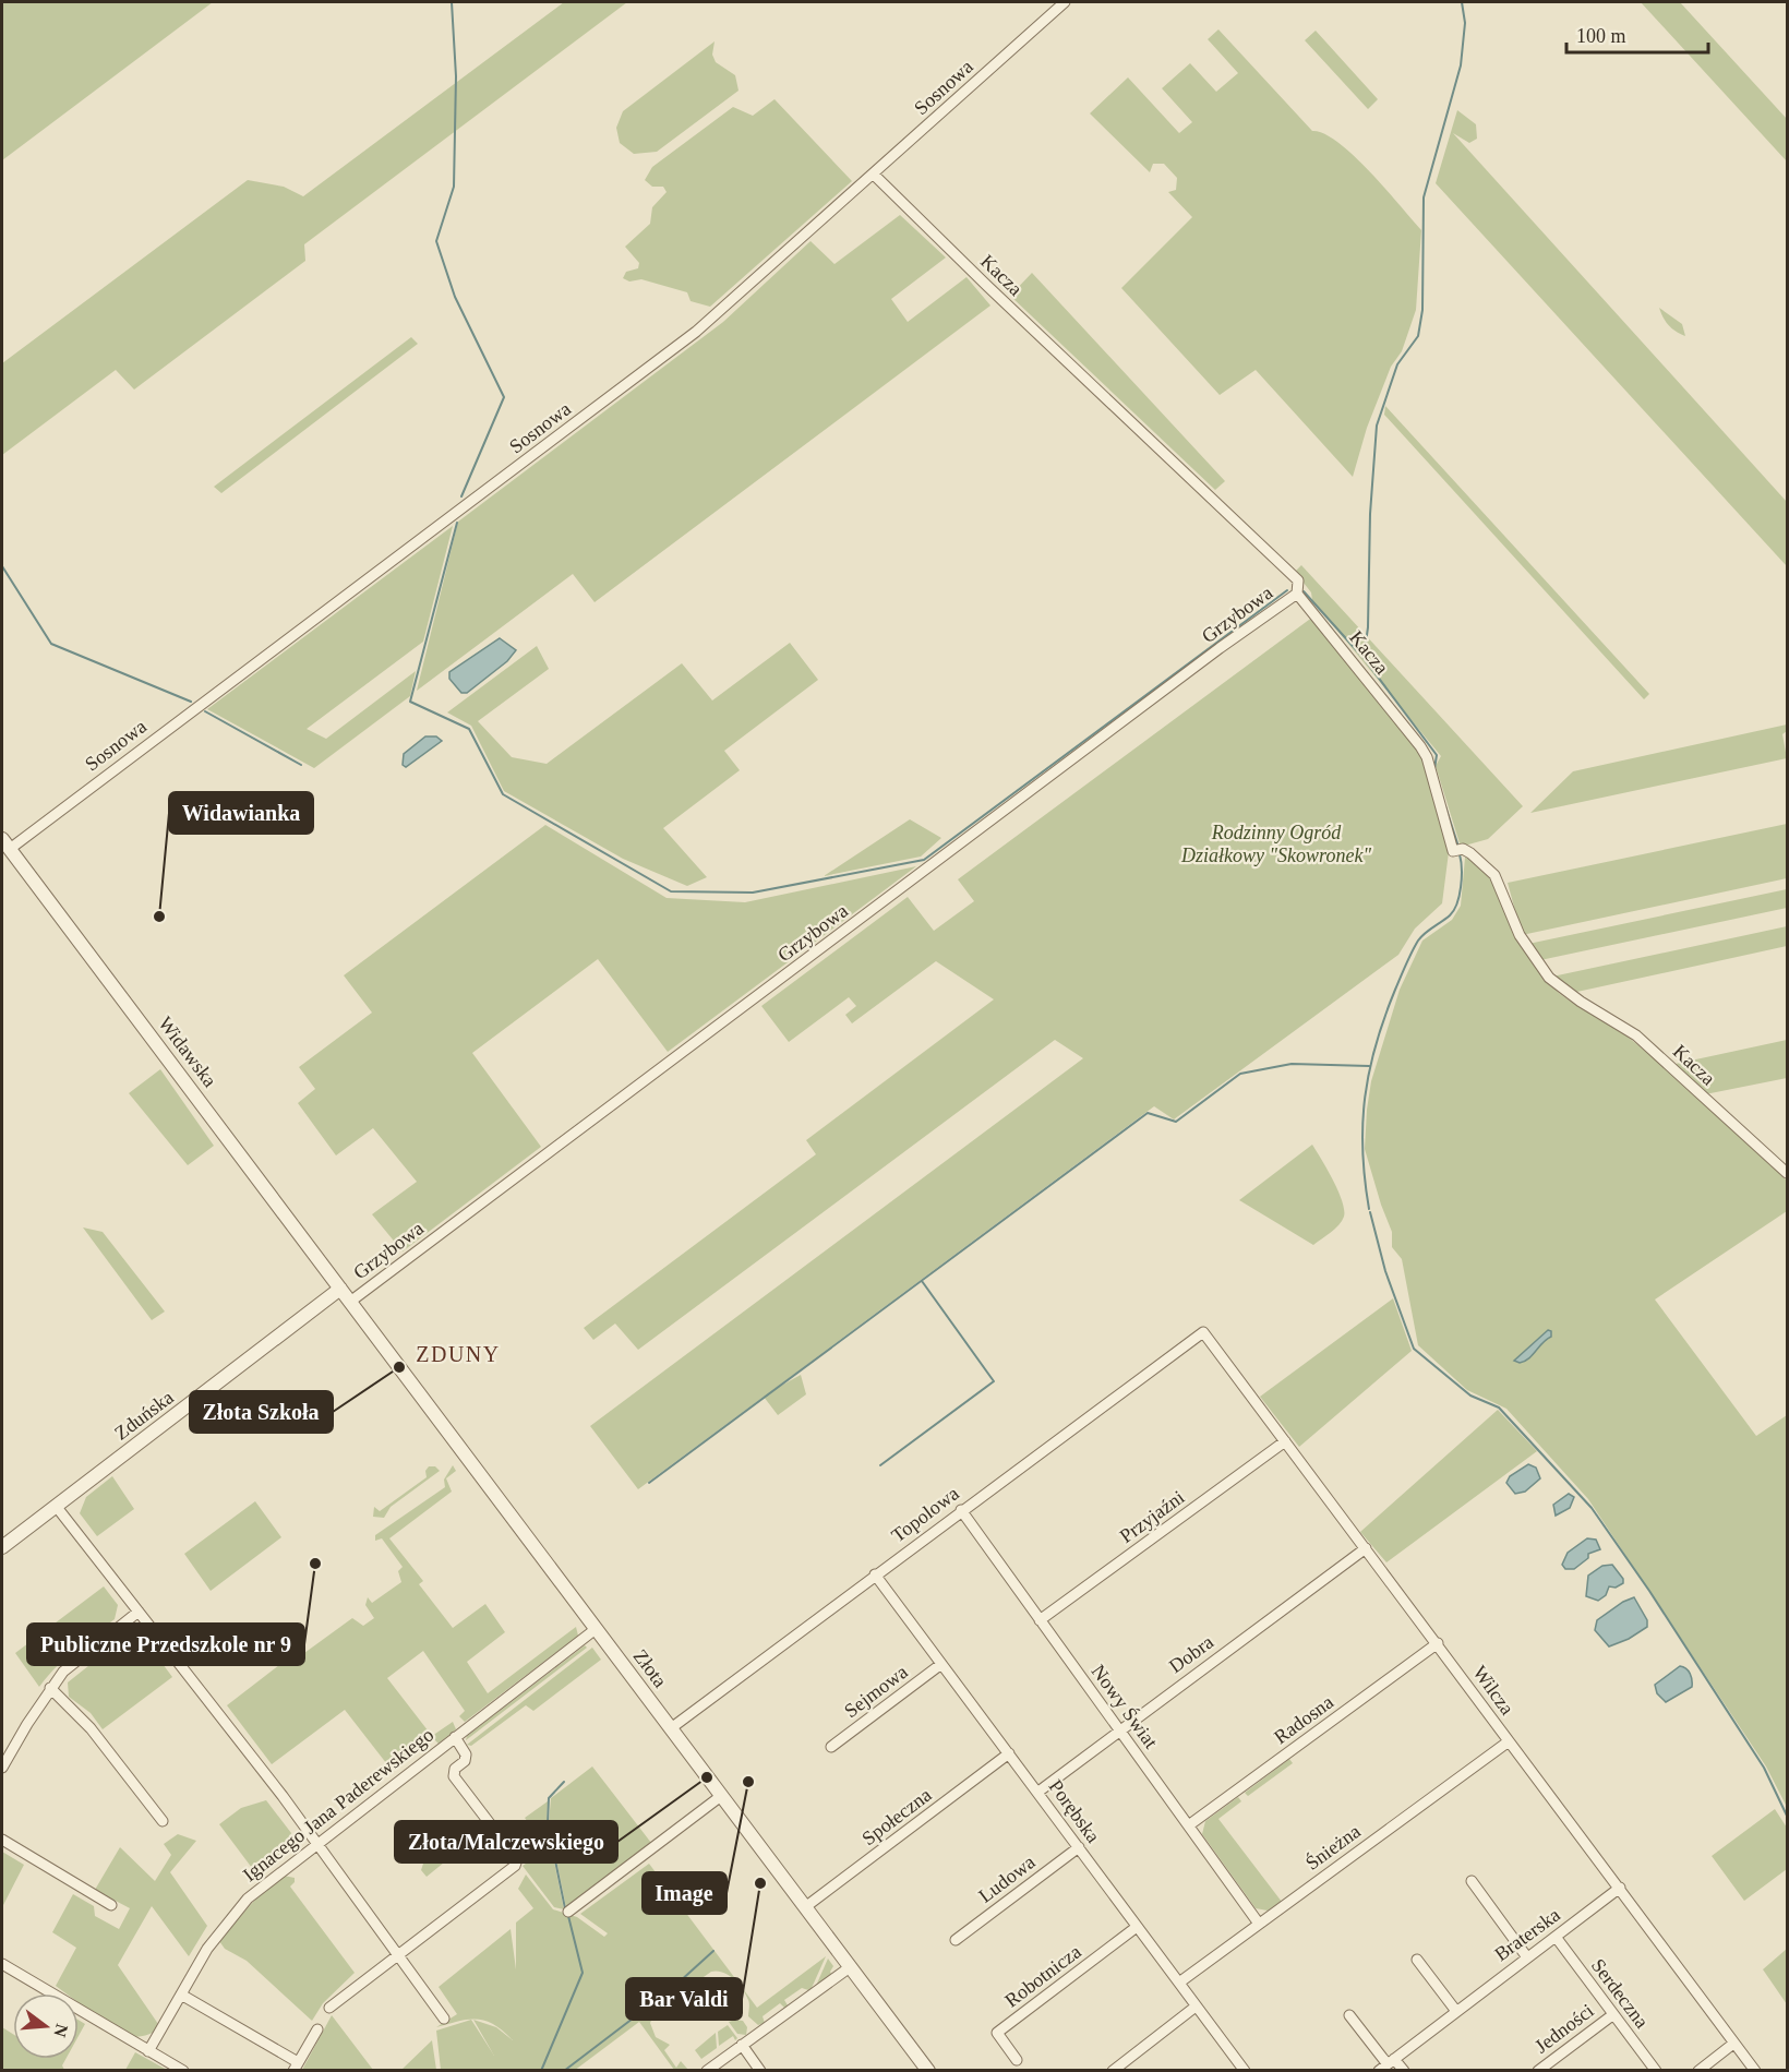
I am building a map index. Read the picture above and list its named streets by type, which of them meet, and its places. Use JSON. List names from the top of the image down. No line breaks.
{"streets":{"street":["Sosnowa","Kacza","Grzybowa","Widawska","Zduńska","Topolowa","Przyjaźni","Dobra","Złota","Wilcza","Sejmowa","Nowy Świat","Radosna","Ignacego Jana Paderewskiego","Porębska","Społeczna","Śnieżna","Ludowa","Braterska","Robotnicza","Serdeczna","Jedności"]},"crossings":[["Sosnowa","Kacza"],["Sosnowa","Widawska"],["Kacza","Grzybowa"],["Grzybowa","Złota"],["Widawska","Zduńska"],["Widawska","Złota"],["Zduńska","Złota"],["Topolowa","Złota"],["Topolowa","Wilcza"],["Topolowa","Nowy Świat"],["Topolowa","Porębska"],["Przyjaźni","Wilcza"],["Przyjaźni","Nowy Świat"],["Dobra","Wilcza"],["Dobra","Nowy Świat"],["Dobra","Porębska"],["Złota","Ignacego Jana Paderewskiego"],["Złota","Społeczna"],["Wilcza","Radosna"],["Wilcza","Śnieżna"],["Wilcza","Braterska"],["Sejmowa","Porębska"],["Nowy Świat","Radosna"],["Nowy Świat","Śnieżna"],["Porębska","Społeczna"],["Porębska","Śnieżna"],["Porębska","Ludowa"],["Porębska","Robotnicza"],["Braterska","Serdeczna"],["Serdeczna","Jedności"]],"districts":["ZDUNY"],"parks":["Rodzinny Ogród Działkowy \"Skowronek\""],"places":["Widawianka","Złota Szkoła","Publiczne Przedszkole nr 9","Złota/Malczewskiego","Image","Bar Valdi"],"scale_bar":"100 m","north":"right"}
